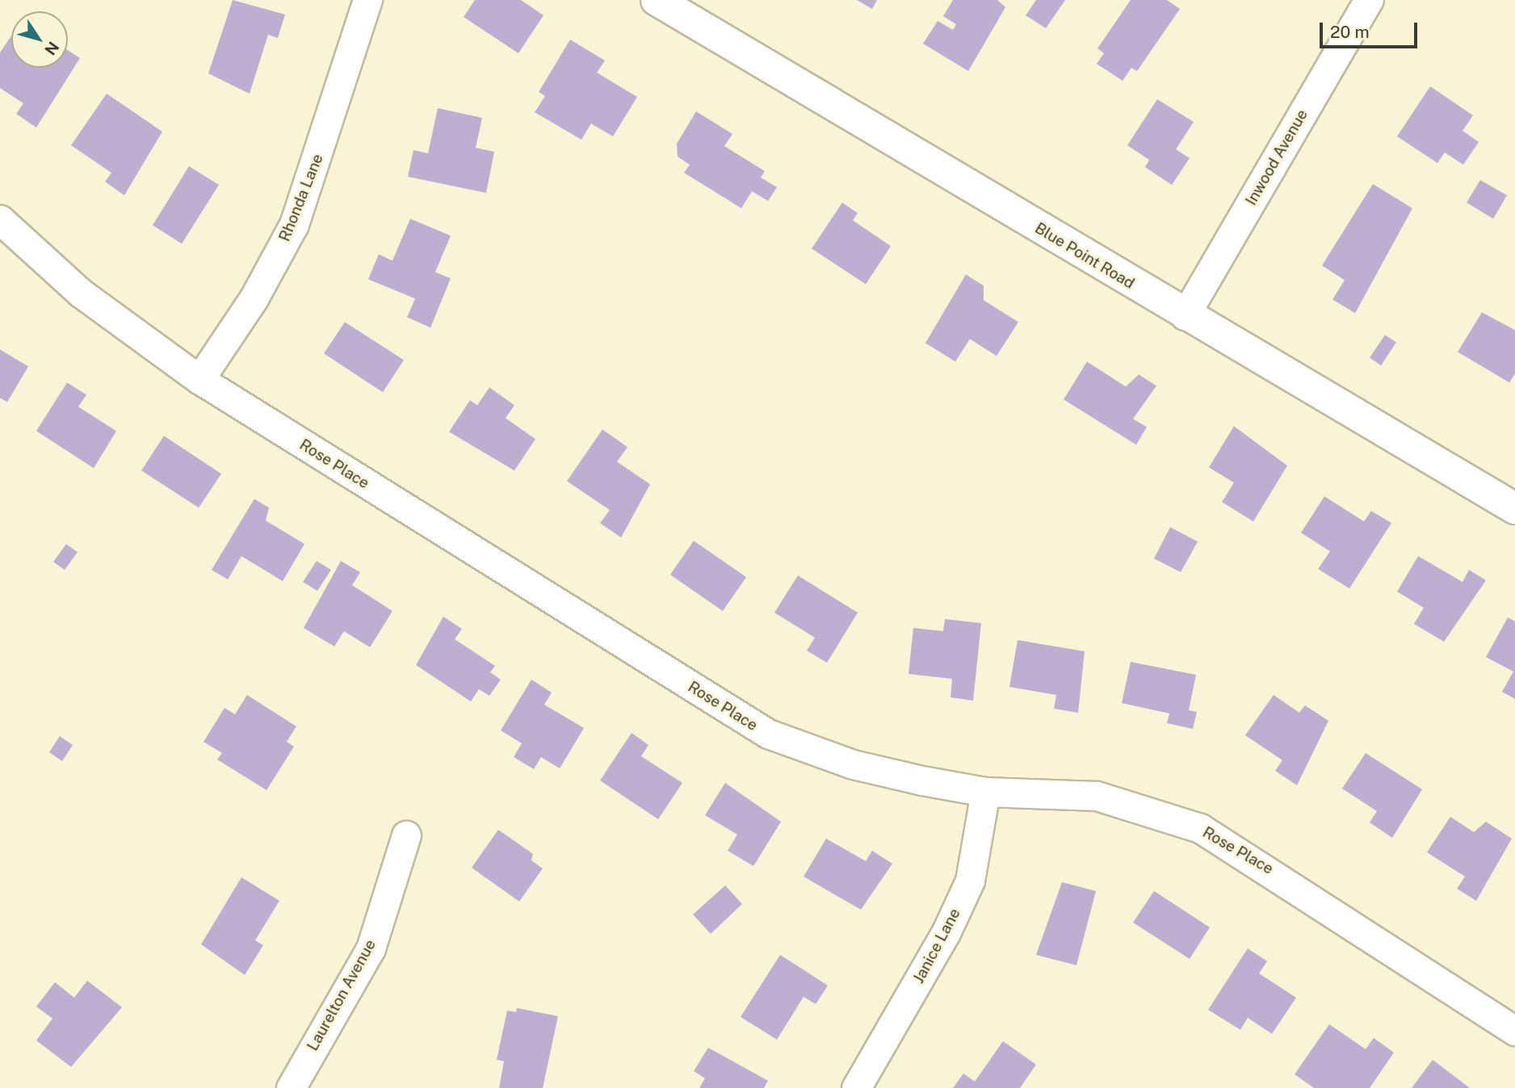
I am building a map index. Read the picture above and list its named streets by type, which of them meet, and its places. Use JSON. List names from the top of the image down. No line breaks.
{"streets":{"street":["Inwood Avenue","Rhonda Lane","Blue Point Road","Rose Place","Janice Lane","Laurelton Avenue"]},"crossings":[["Inwood Avenue","Blue Point Road"],["Rhonda Lane","Rose Place"],["Rose Place","Janice Lane"]],"scale_bar":"20 m","north":"bottom right"}
